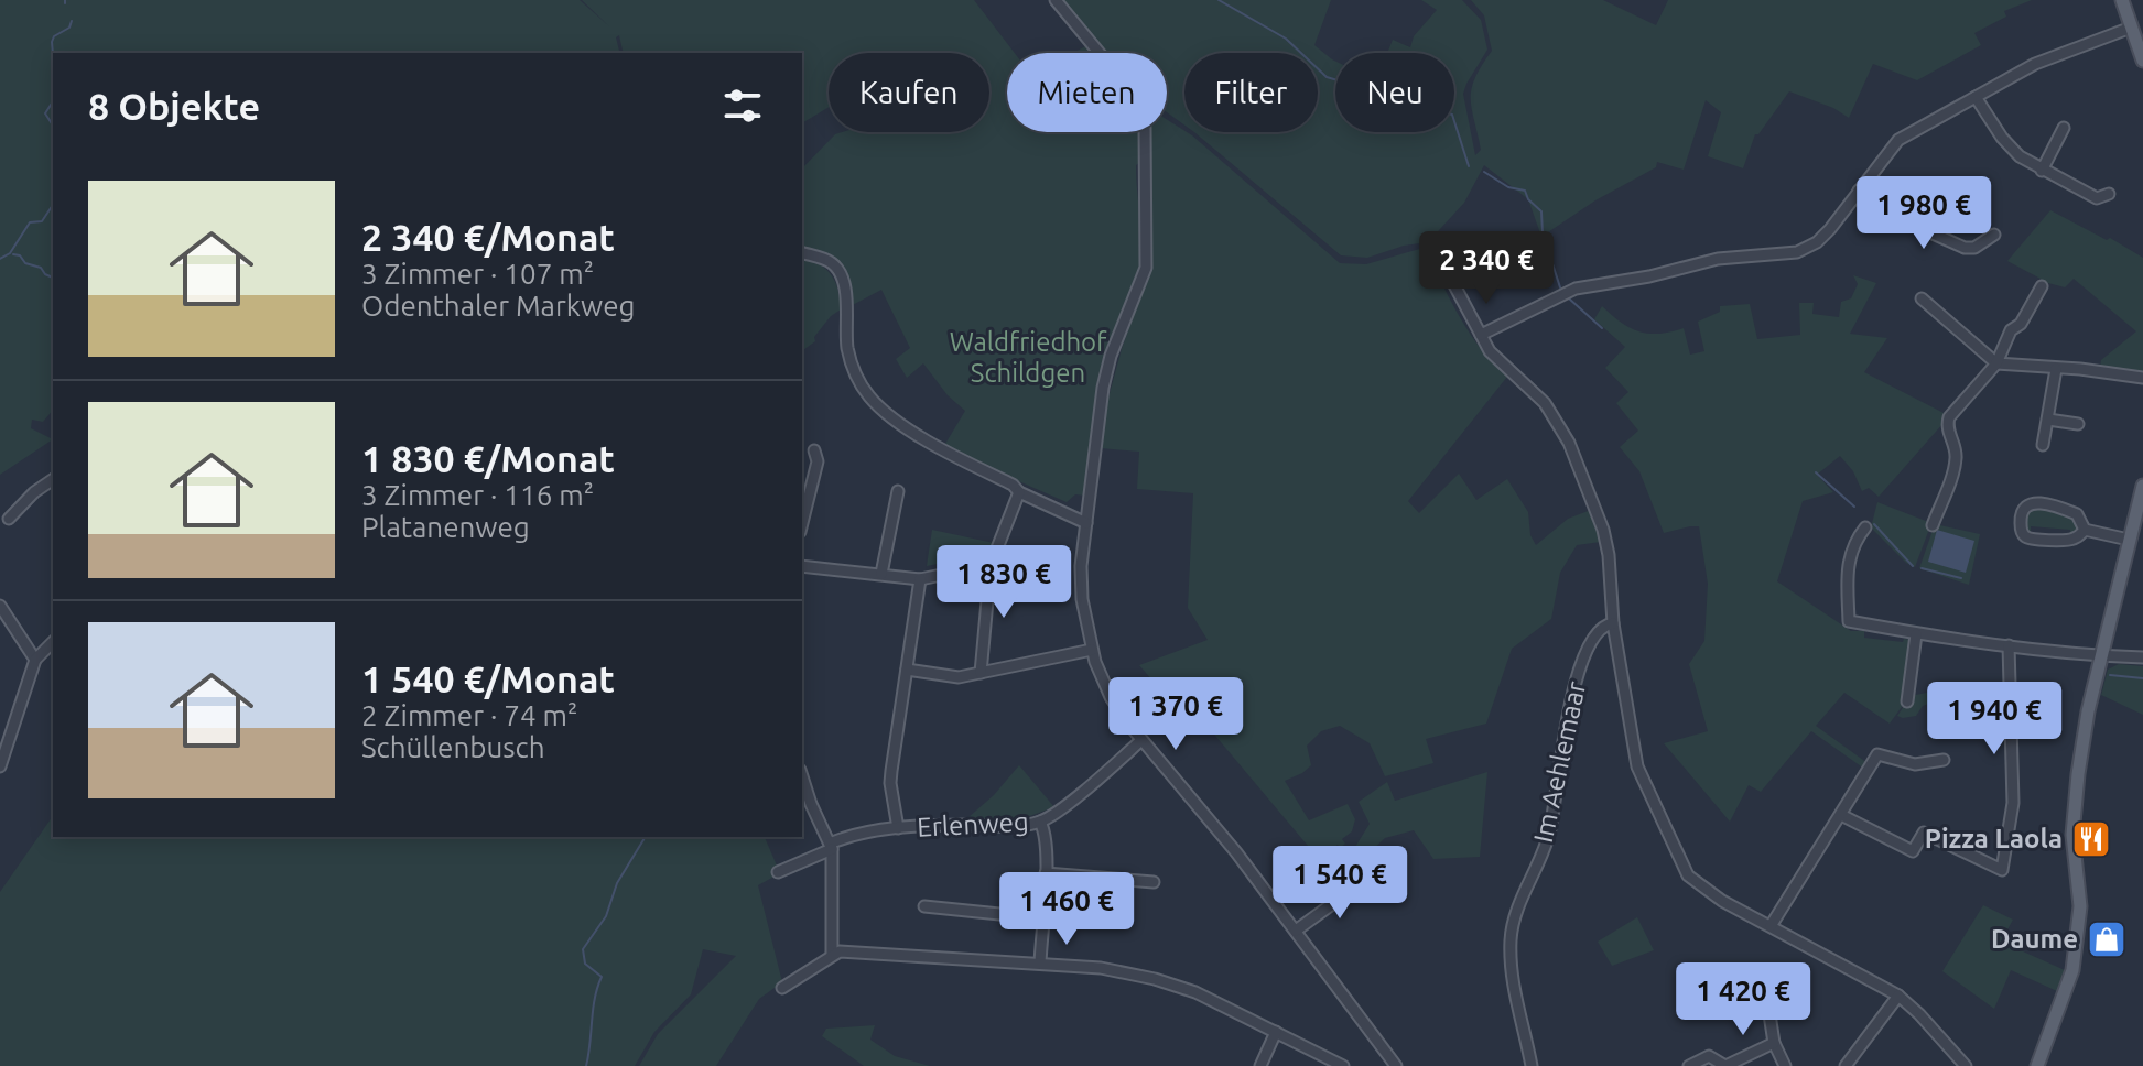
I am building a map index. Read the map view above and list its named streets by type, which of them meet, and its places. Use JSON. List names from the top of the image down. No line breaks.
{"streets":{"street":["Im Aehlemaar","Erlenweg"]},"parks":["Waldfriedhof Schildgen"],"places":{"restaurant":["Pizza Laola"],"shop":["Daume"]},"page":{"chip":["Kaufen","Mieten","Filter","Neu"],"heading":"8 Objekte","list":[{"name":"2 340 €/Monat","note":"3 Zimmer · 107 m² · Odenthaler Markweg"},{"name":"1 830 €/Monat","note":"3 Zimmer · 116 m² · Platanenweg"},{"name":"1 540 €/Monat","note":"2 Zimmer · 74 m² · Schüllenbusch"}],"price":["1 980 €","2 340 €","1 830 €","1 370 €","1 940 €","1 540 €","1 460 €","1 420 €"]}}
